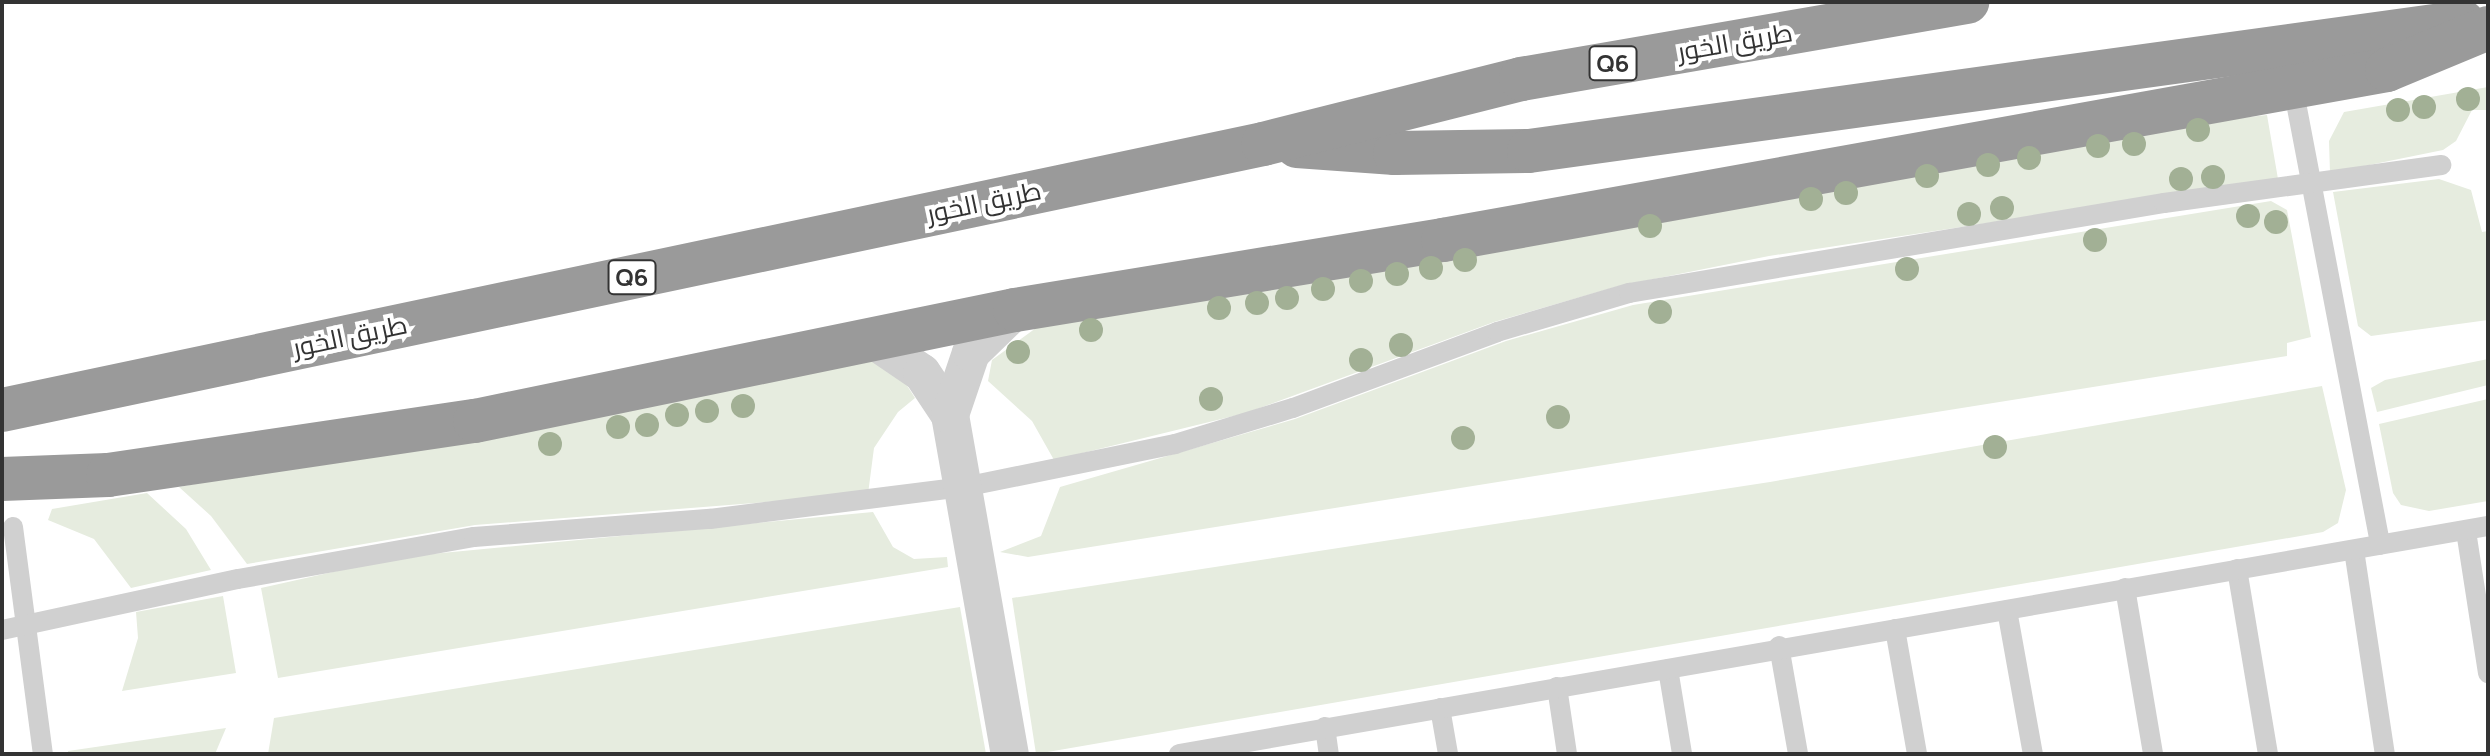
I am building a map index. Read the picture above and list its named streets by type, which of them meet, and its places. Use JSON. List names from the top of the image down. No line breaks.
{"streets":{"highway":["طريق الخور","Q6"]}}
